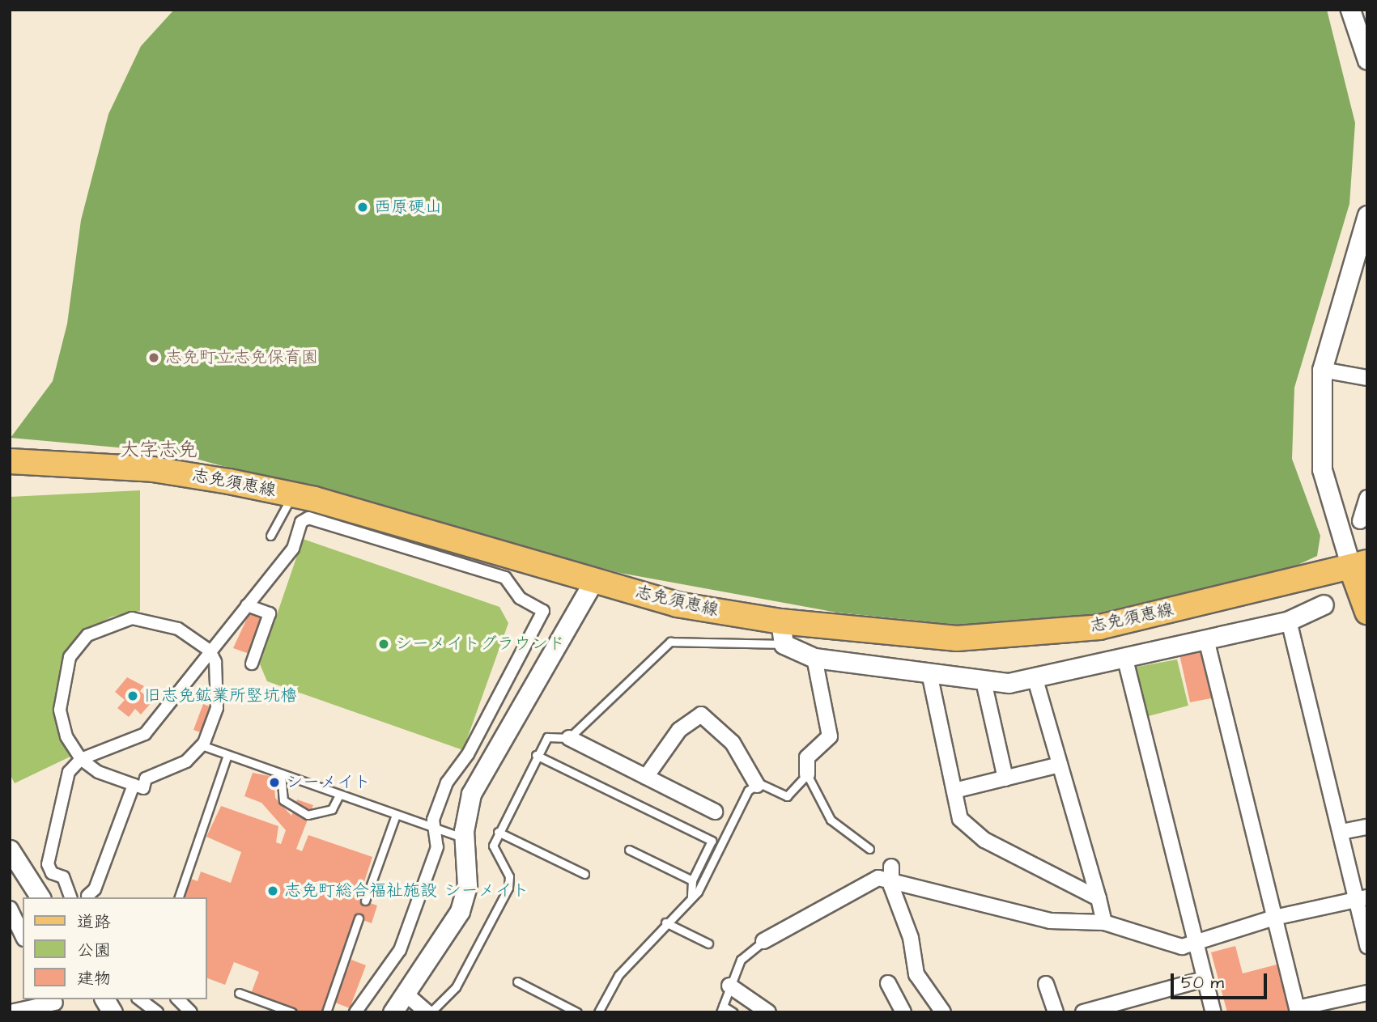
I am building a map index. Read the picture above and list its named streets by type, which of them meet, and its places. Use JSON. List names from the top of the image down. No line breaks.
{"streets":{"main road":["志免須恵線"]},"districts":["大字志免"],"places":["西原硬山","志免町立志免保育園","シーメイトグラウンド","旧志免鉱業所竪坑櫓","シーメイト","志免町総合福祉施設 シーメイト"],"legend":["道路","公園","建物"],"scale_bar":"50 m"}
